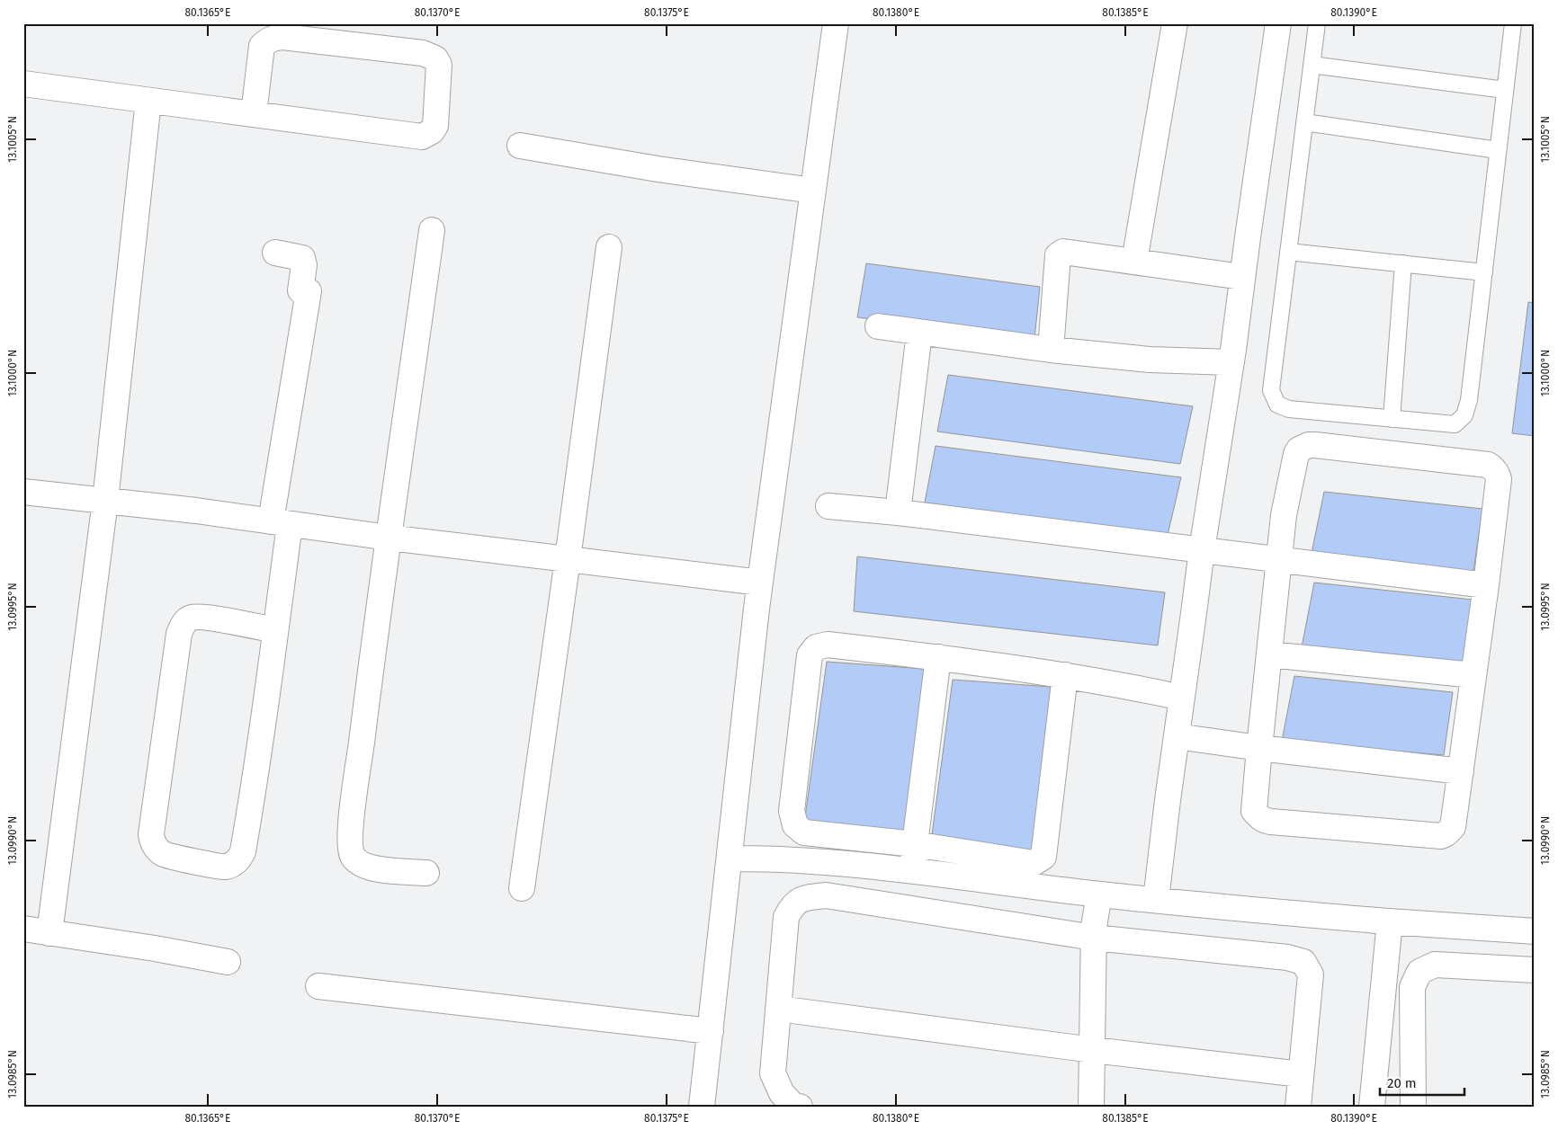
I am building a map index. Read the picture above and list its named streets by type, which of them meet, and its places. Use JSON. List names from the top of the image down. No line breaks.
{"scale_bar":"20 m","coordinates":["80.1365°E","80.1370°E","80.1375°E","80.1380°E","80.1385°E","80.1390°E","13.1005°N","13.1000°N","13.0995°N","13.0990°N","13.0985°N"]}
